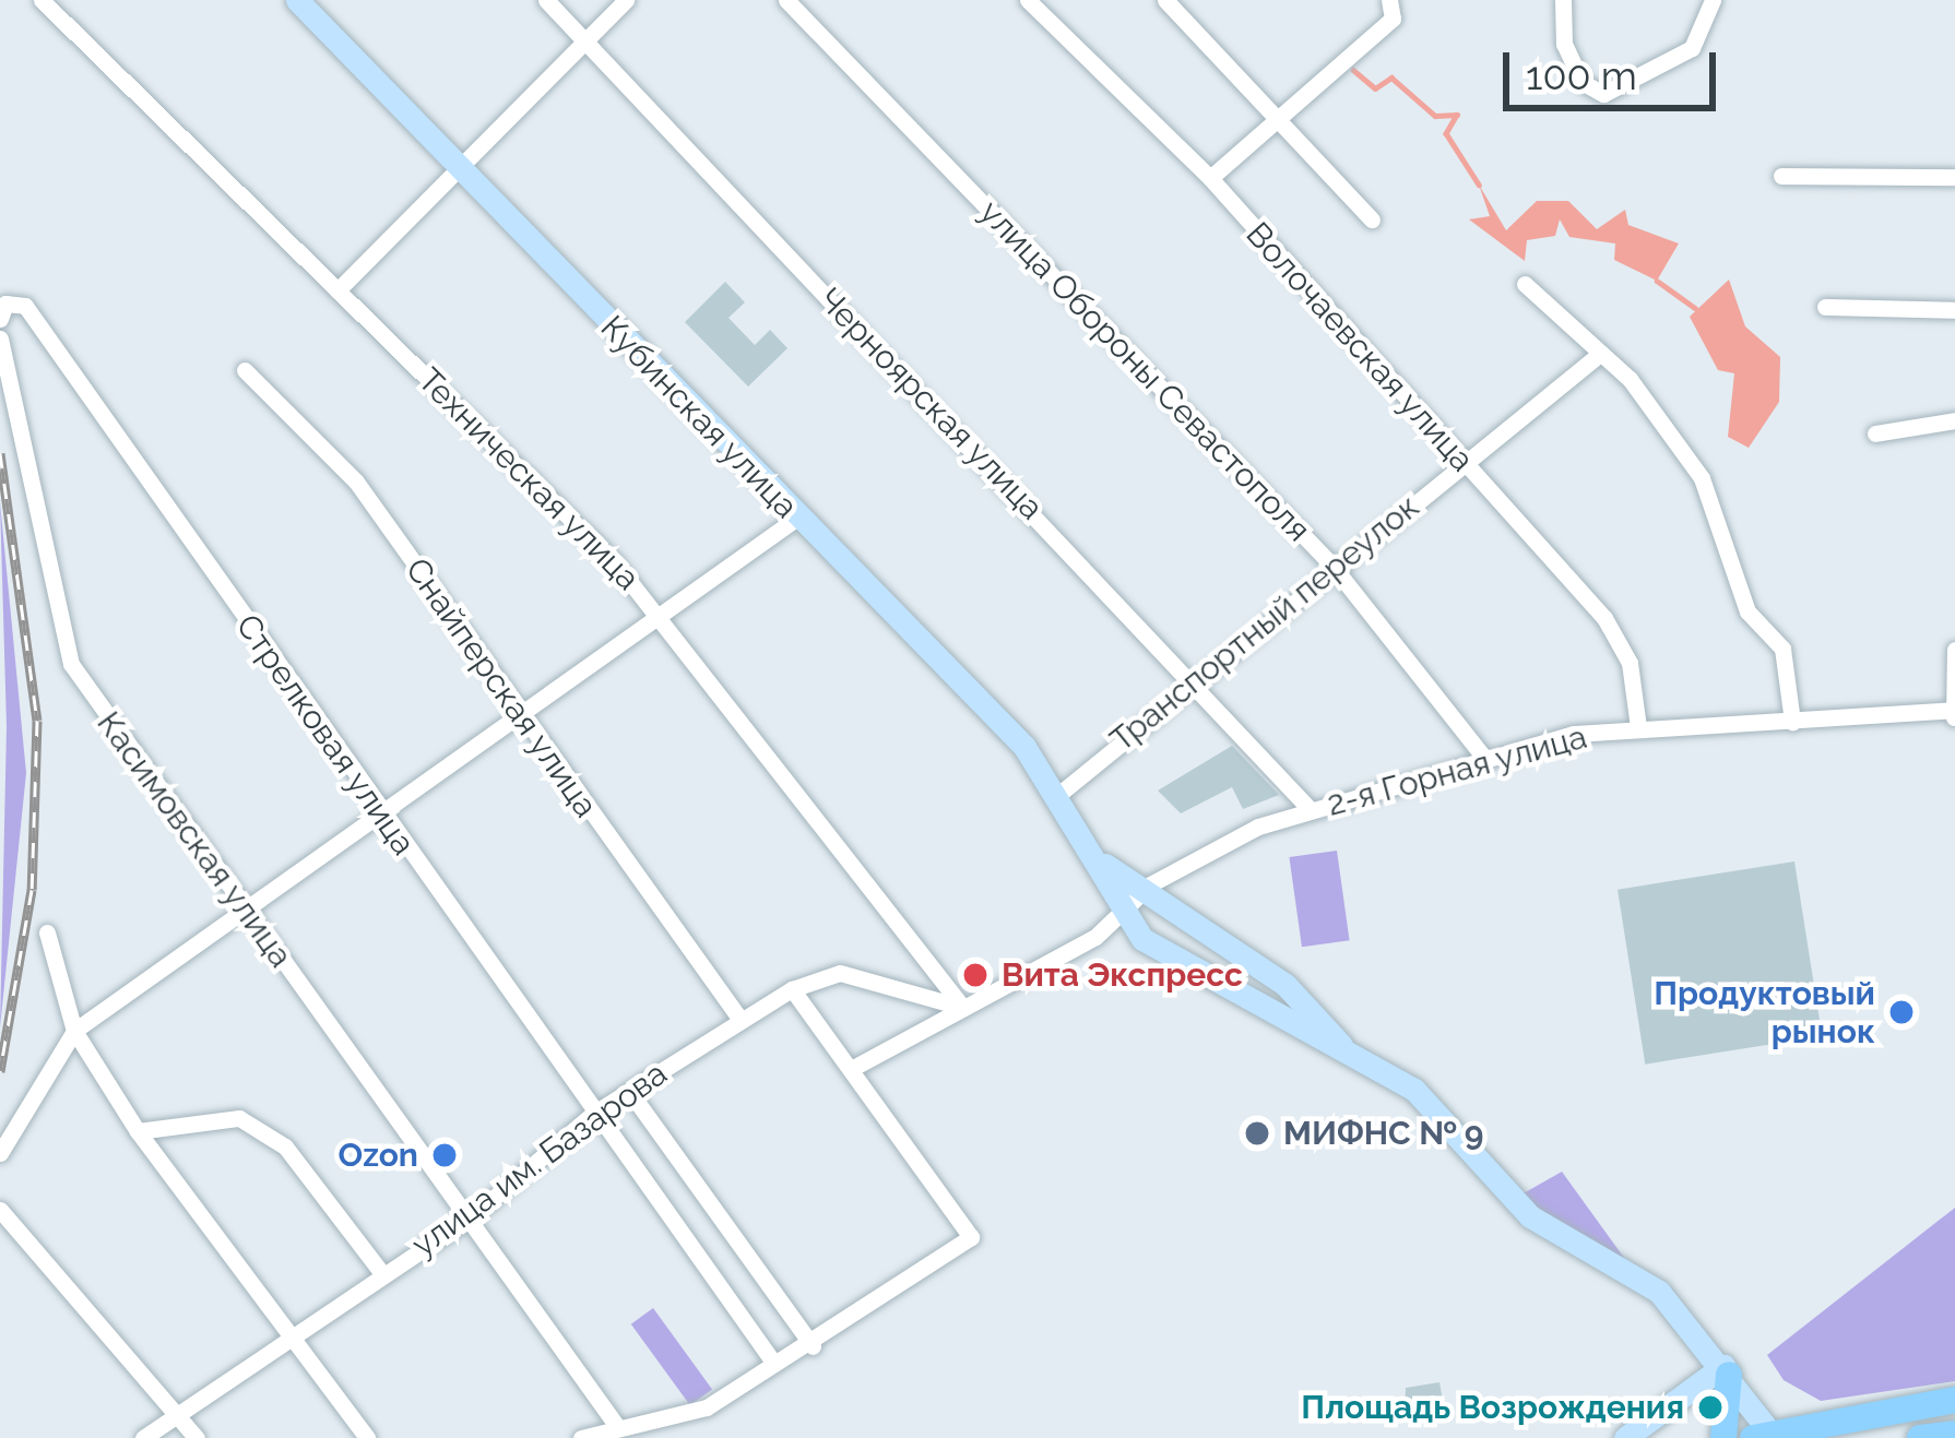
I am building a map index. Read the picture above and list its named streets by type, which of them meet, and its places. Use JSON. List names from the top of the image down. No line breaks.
{"streets":{"street":["Волочаевская улица","улица Обороны Севастополя","Черноярская улица","Кубинская улица","Техническая улица","Транспортный переулок","Снайперская улица","Стрелковая улица","2-я Горная улица","Касимовская улица","улица им. Базарова"]},"crossings":[["Волочаевская улица","Транспортный переулок"],["Волочаевская улица","2-я Горная улица"],["улица Обороны Севастополя","Транспортный переулок"],["улица Обороны Севастополя","2-я Горная улица"],["Черноярская улица","Транспортный переулок"],["Черноярская улица","2-я Горная улица"],["Кубинская улица","Транспортный переулок"],["Кубинская улица","2-я Горная улица"],["Техническая улица","2-я Горная улица"],["Техническая улица","улица им. Базарова"],["Снайперская улица","улица им. Базарова"],["Стрелковая улица","улица им. Базарова"],["2-я Горная улица","улица им. Базарова"],["Касимовская улица","улица им. Базарова"]],"places":["Вита Экспресс","Продуктовый рынок","МИФНС № 9","Ozon","Площадь Возрождения"],"scale_bar":"100 m"}
